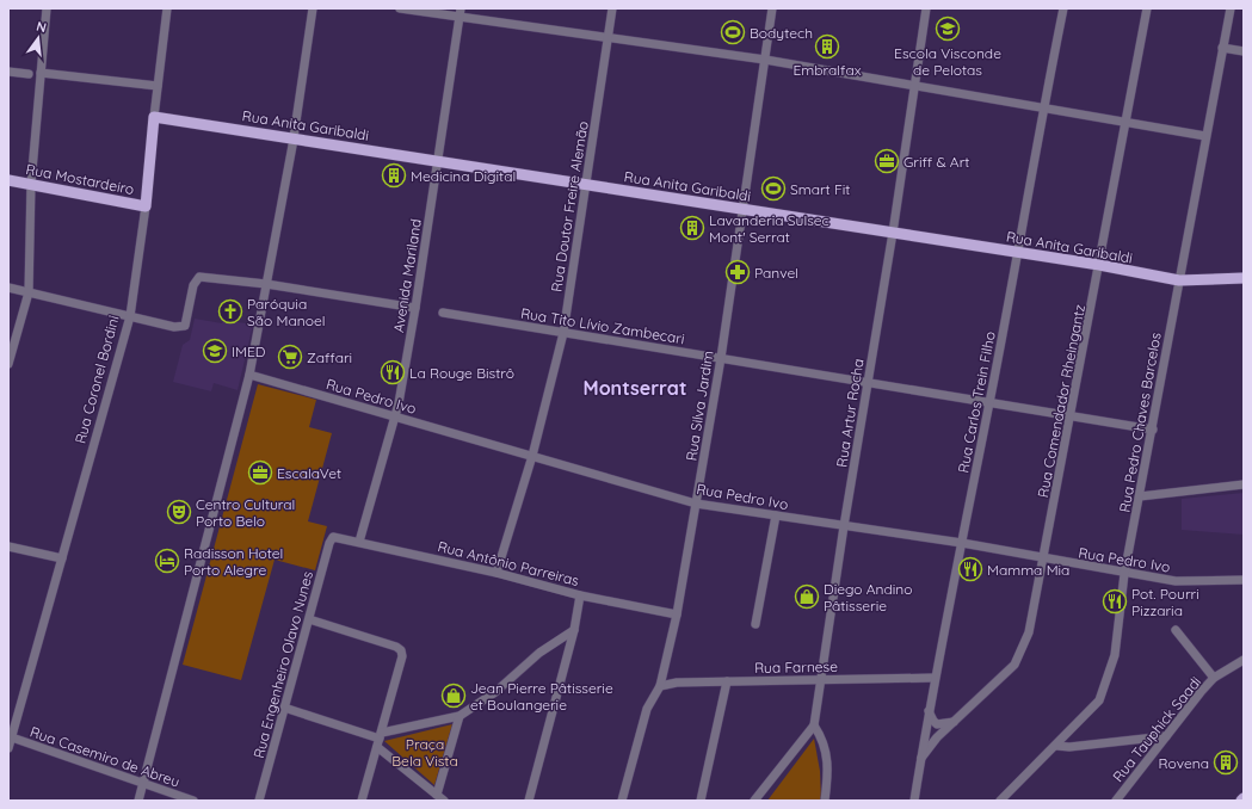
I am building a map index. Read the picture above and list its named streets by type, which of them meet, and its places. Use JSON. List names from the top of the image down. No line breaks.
{"streets":{"main road":["Rua Anita Garibaldi","Rua Mostardeiro","Rua Coronel Bordini"],"street":["Rua Doutor Freire Alemão","Avenida Mariland","Rua Tito Lívio Zambecari","Rua Pedro Ivo","Rua Comendador Rheingantz","Rua Carlos Trein Filho","Rua Silva Jardim","Rua Artur Rocha","Rua Pedro Chaves Barcelos","Rua Antônio Parreiras","Rua Engenheiro Olavo Nunes","Rua Farnese","Rua Tauphick Saadi","Rua Casemiro de Abreu"]},"crossings":[["Rua Anita Garibaldi","Rua Doutor Freire Alemão"],["Rua Anita Garibaldi","Avenida Mariland"],["Rua Anita Garibaldi","Rua Coronel Bordini"],["Rua Anita Garibaldi","Rua Comendador Rheingantz"],["Rua Anita Garibaldi","Rua Carlos Trein Filho"],["Rua Anita Garibaldi","Rua Silva Jardim"],["Rua Anita Garibaldi","Rua Artur Rocha"],["Rua Anita Garibaldi","Rua Pedro Chaves Barcelos"],["Rua Mostardeiro","Rua Coronel Bordini"],["Rua Doutor Freire Alemão","Rua Tito Lívio Zambecari"],["Rua Doutor Freire Alemão","Rua Pedro Ivo"],["Rua Doutor Freire Alemão","Rua Antônio Parreiras"],["Avenida Mariland","Rua Pedro Ivo"],["Avenida Mariland","Rua Antônio Parreiras"],["Rua Tito Lívio Zambecari","Rua Comendador Rheingantz"],["Rua Tito Lívio Zambecari","Rua Carlos Trein Filho"],["Rua Tito Lívio Zambecari","Rua Silva Jardim"],["Rua Tito Lívio Zambecari","Rua Artur Rocha"],["Rua Tito Lívio Zambecari","Rua Pedro Chaves Barcelos"],["Rua Coronel Bordini","Rua Casemiro de Abreu"],["Rua Pedro Ivo","Rua Comendador Rheingantz"],["Rua Pedro Ivo","Rua Carlos Trein Filho"],["Rua Pedro Ivo","Rua Silva Jardim"],["Rua Pedro Ivo","Rua Artur Rocha"],["Rua Pedro Ivo","Rua Pedro Chaves Barcelos"],["Rua Comendador Rheingantz","Rua Carlos Trein Filho"],["Rua Carlos Trein Filho","Rua Farnese"],["Rua Silva Jardim","Rua Antônio Parreiras"],["Rua Silva Jardim","Rua Farnese"],["Rua Artur Rocha","Rua Farnese"],["Rua Antônio Parreiras","Rua Engenheiro Olavo Nunes"]],"districts":["Montserrat"],"parks":["Praça Bela Vista"],"places":{"school or university":["Escola Visconde de Pelotas","IMED"],"sports":["Bodytech","Smart Fit"],"building":["Embralfax","Medicina Digital","Lavanderia Sulsec Mont' Serrat","Rovena"],"office":["Griff & Art","EscalaVet"],"pharmacy":["Panvel"],"church":["Paróquia São Manoel"],"supermarket":["Zaffari"],"restaurant":["La Rouge Bistrô","Mamma Mia","Pot. Pourri Pizzaria"],"theatre":["Centro Cultural Porto Belo"],"hotel":["Radisson Hotel Porto Alegre"],"shop":["Diego Andino Pâtisserie","Jean Pierre Pâtisserie et Boulangerie"]},"north":"top"}
